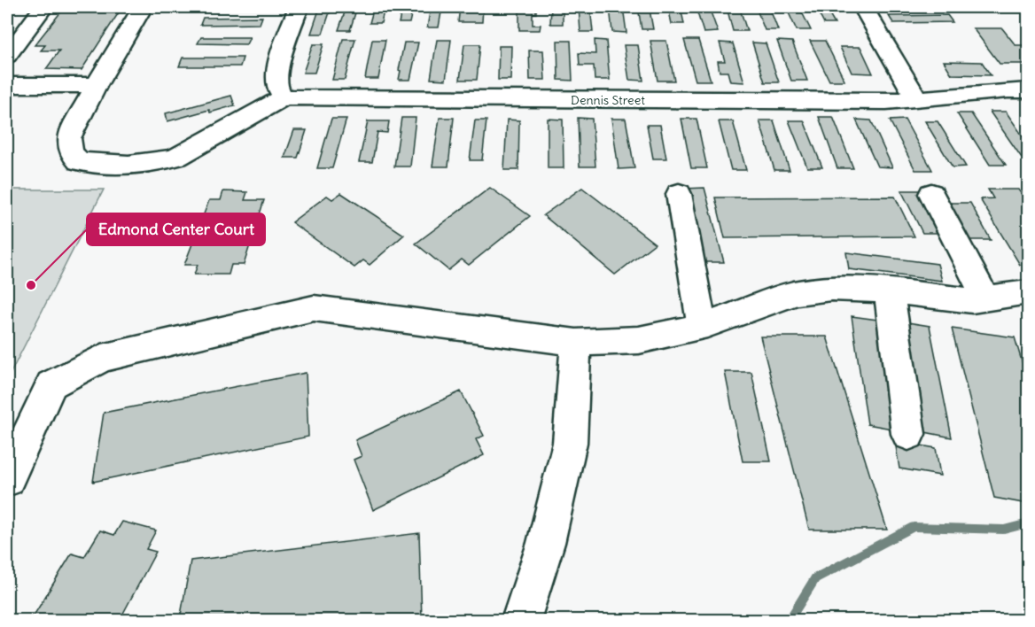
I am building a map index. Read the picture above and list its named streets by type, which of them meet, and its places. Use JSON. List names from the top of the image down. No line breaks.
{"streets":{"street":["Dennis Street"]},"places":["Edmond Center Court"]}
